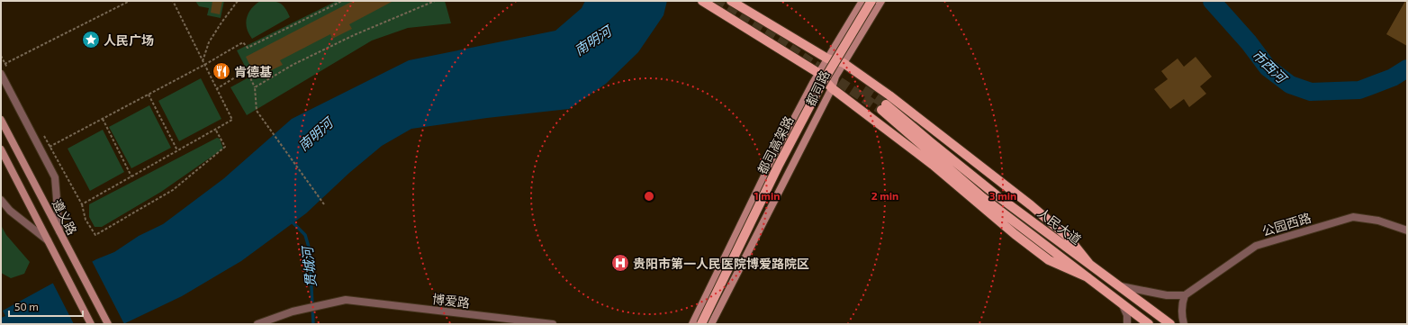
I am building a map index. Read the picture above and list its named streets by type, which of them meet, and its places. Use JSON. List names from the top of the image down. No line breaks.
{"streets":{"main road":["都司路","都司高架路","遵义路","人民大道"],"street":["公园西路","博爱路"]},"water":["南明河","市西河","贯城河"],"places":{"place":["人民广场"],"restaurant":["肯德基"],"hospital":["贵阳市第一人民医院博爱路院区"]},"scale_bar":"50 m","rings":["1 min","2 min","3 min"]}
